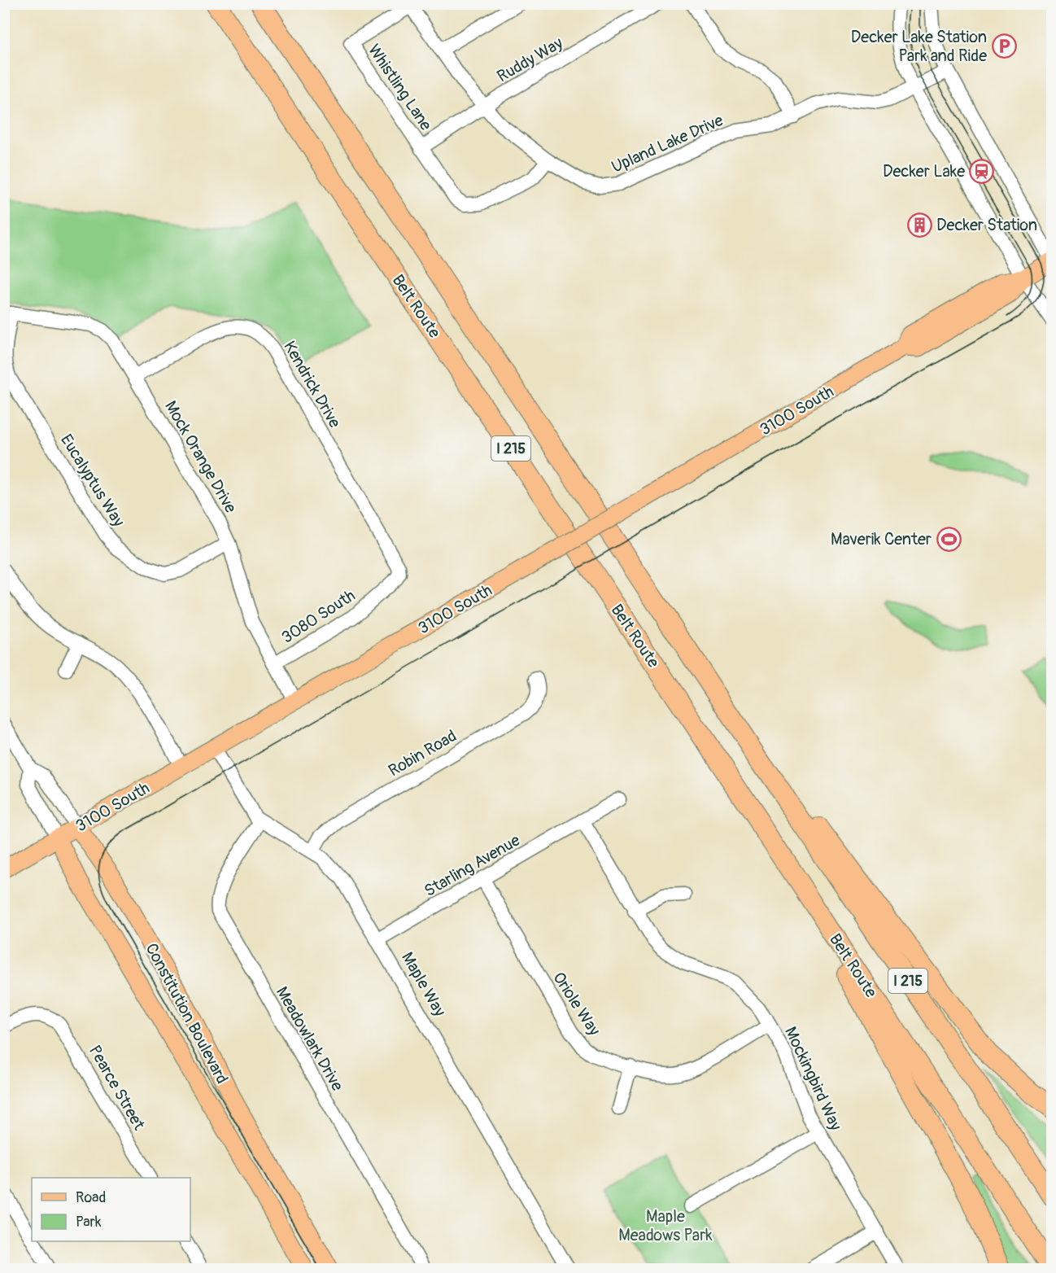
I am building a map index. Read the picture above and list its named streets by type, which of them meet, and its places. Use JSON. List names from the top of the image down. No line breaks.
{"streets":{"highway":["Belt Route","I 215"],"main road":["3100 South","Constitution Boulevard"],"street":["Ruddy Way","Whistling Lane","Upland Lake Drive","Kendrick Drive","Mock Orange Drive","Eucalyptus Way","3080 South","Robin Road","Starling Avenue","Maple Way","Oriole Way","Meadowlark Drive","Mockingbird Way","Pearce Street"]},"crossings":[["Ruddy Way","Whistling Lane"],["Ruddy Way","Upland Lake Drive"],["Whistling Lane","Upland Lake Drive"],["Kendrick Drive","Mock Orange Drive"],["Kendrick Drive","3080 South"],["3100 South","Mock Orange Drive"],["3100 South","Maple Way"],["3100 South","Constitution Boulevard"],["Mock Orange Drive","Eucalyptus Way"],["Mock Orange Drive","3080 South"],["Robin Road","Maple Way"],["Starling Avenue","Maple Way"],["Starling Avenue","Oriole Way"],["Starling Avenue","Mockingbird Way"],["Maple Way","Meadowlark Drive"],["Oriole Way","Mockingbird Way"]],"parks":["Maple Meadows Park"],"places":{"parking":["Decker Lake Station Park and Ride"],"station":["Decker Lake"],"building":["Decker Station"],"sports":["Maverik Center"]},"legend":["Road","Park"]}
